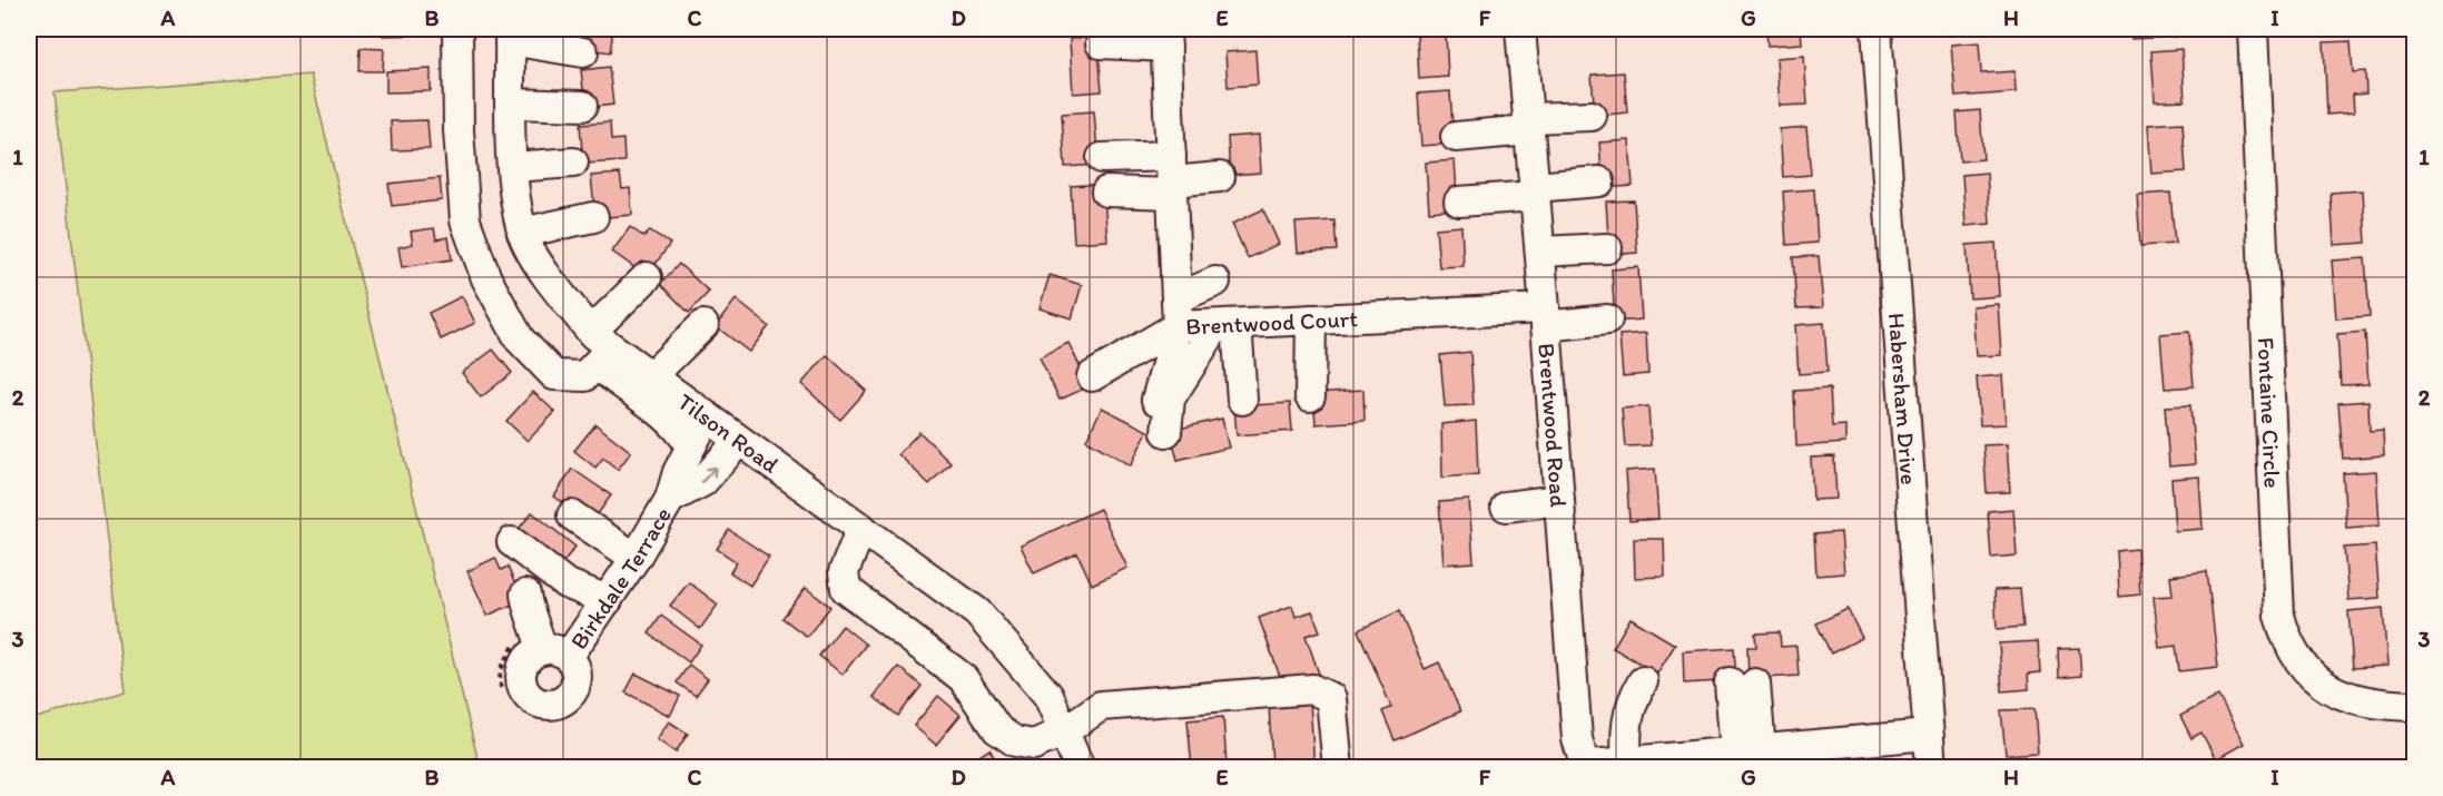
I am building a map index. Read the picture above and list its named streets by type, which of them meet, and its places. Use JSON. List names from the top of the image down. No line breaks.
{"streets":{"street":["Brentwood Court","Habersham Drive","Fontaine Circle","Brentwood Road","Tilson Road","Birkdale Terrace"]},"crossings":[["Brentwood Court","Brentwood Road"],["Tilson Road","Birkdale Terrace"]],"grid":{"columns":["A","B","C","D","E","F","G","H","I"],"rows":["1","2","3"]}}
